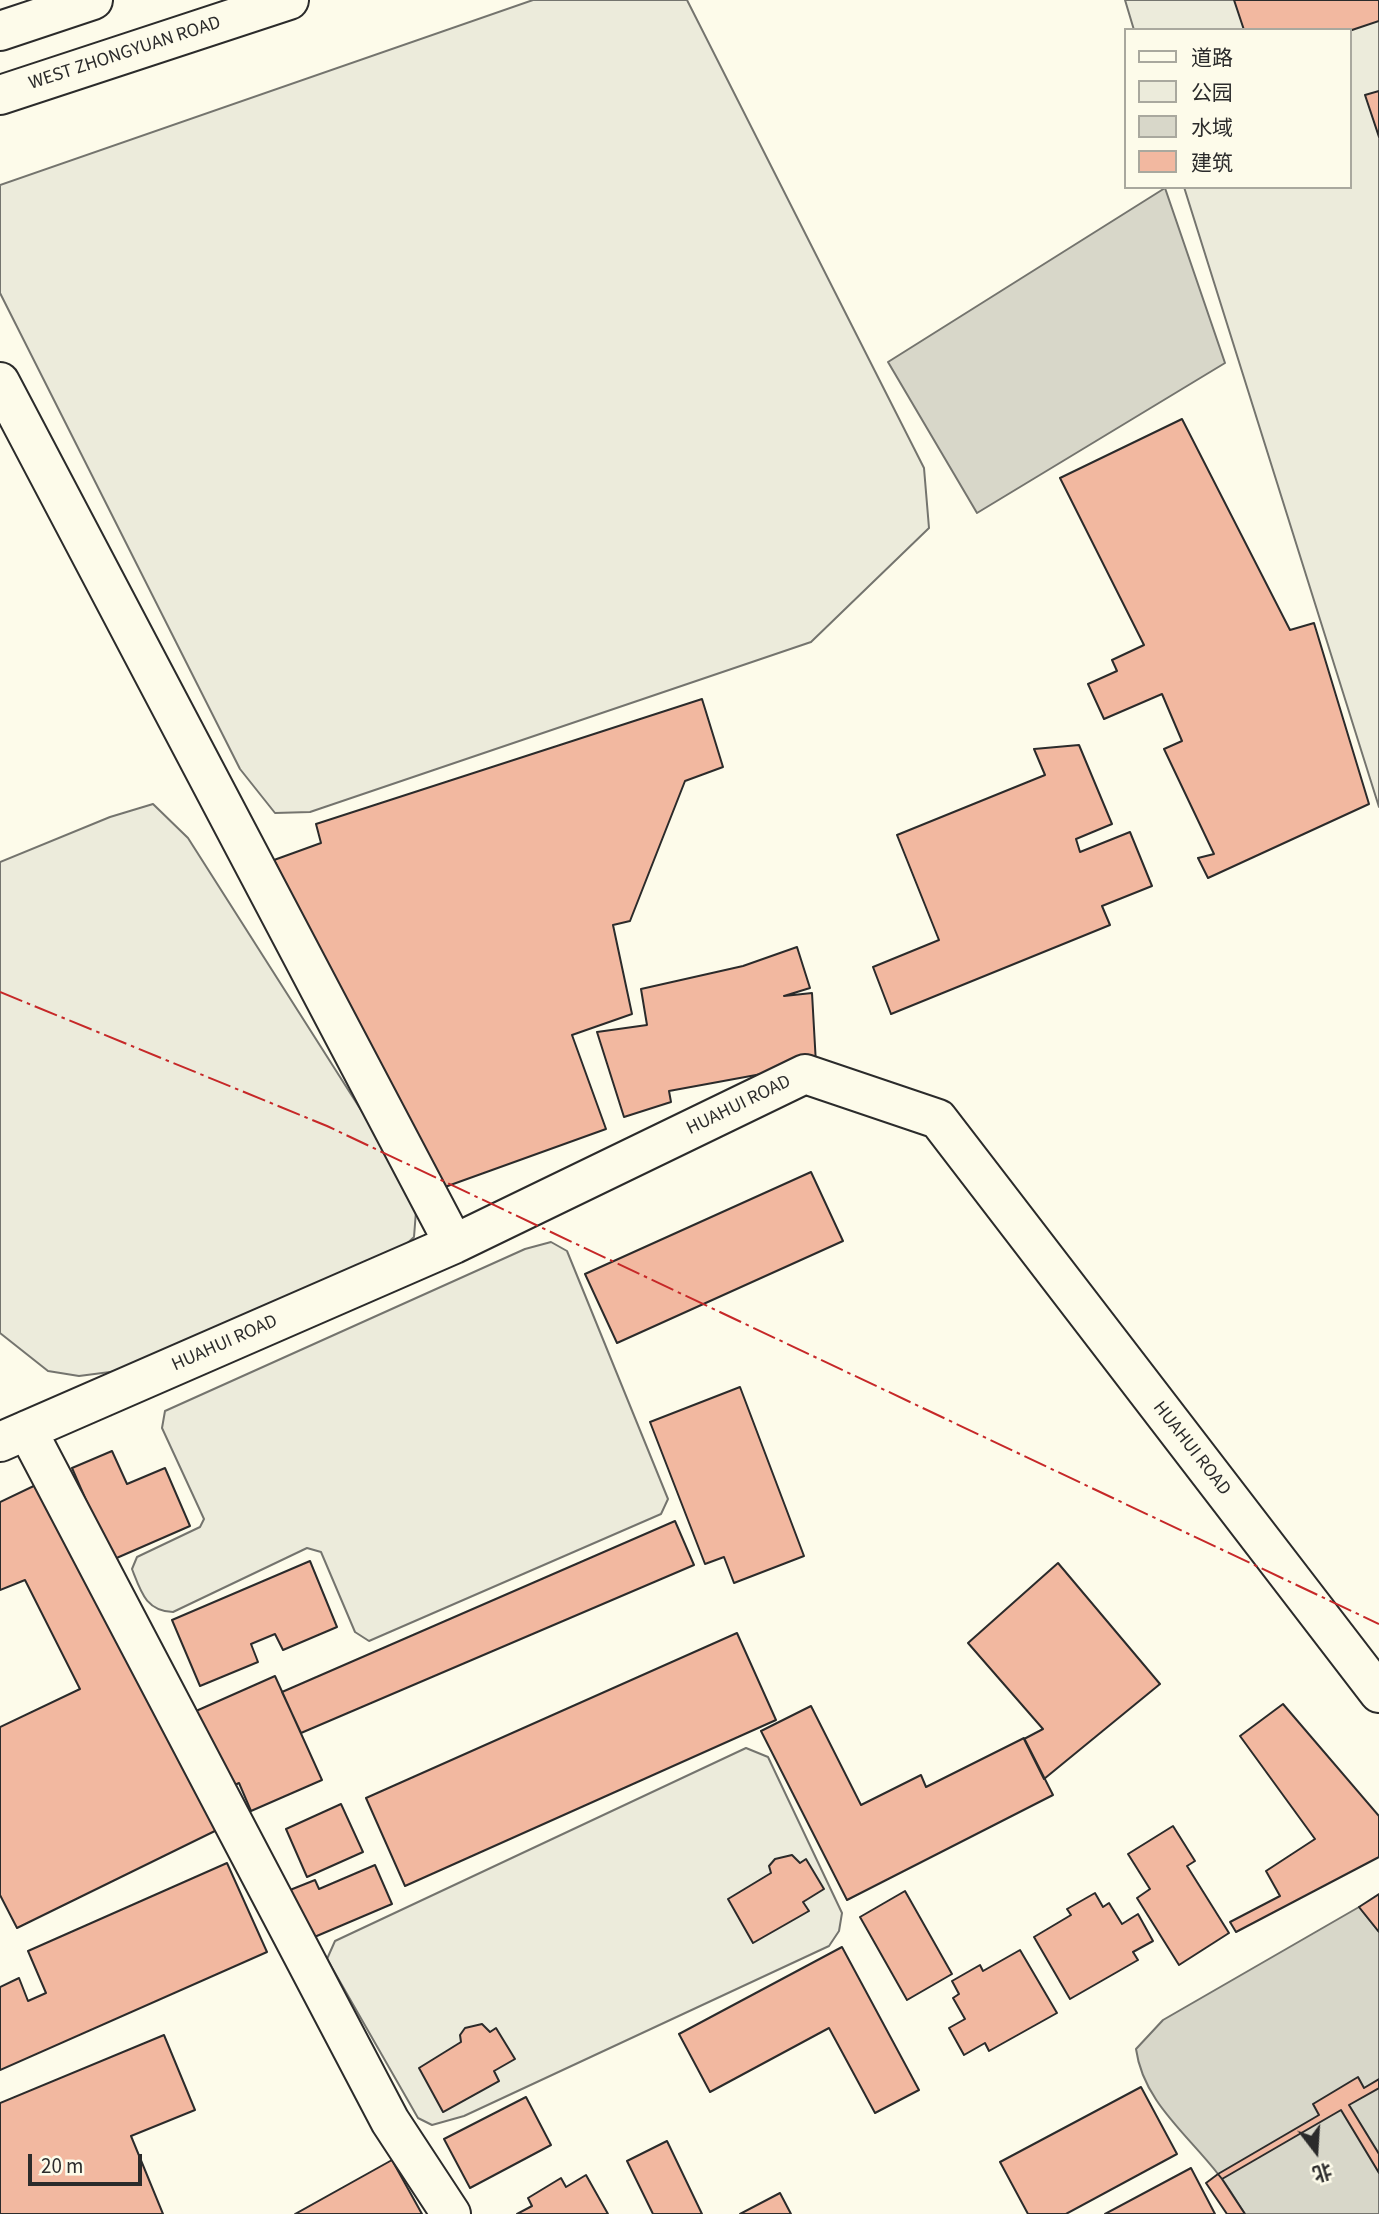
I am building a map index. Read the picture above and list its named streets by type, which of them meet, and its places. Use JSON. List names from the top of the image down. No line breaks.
{"streets":{"main road":["WEST ZHONGYUAN ROAD","HUAHUI ROAD"]},"legend":["道路","公园","水域","建筑"],"scale_bar":"20 m","north":"bottom"}
